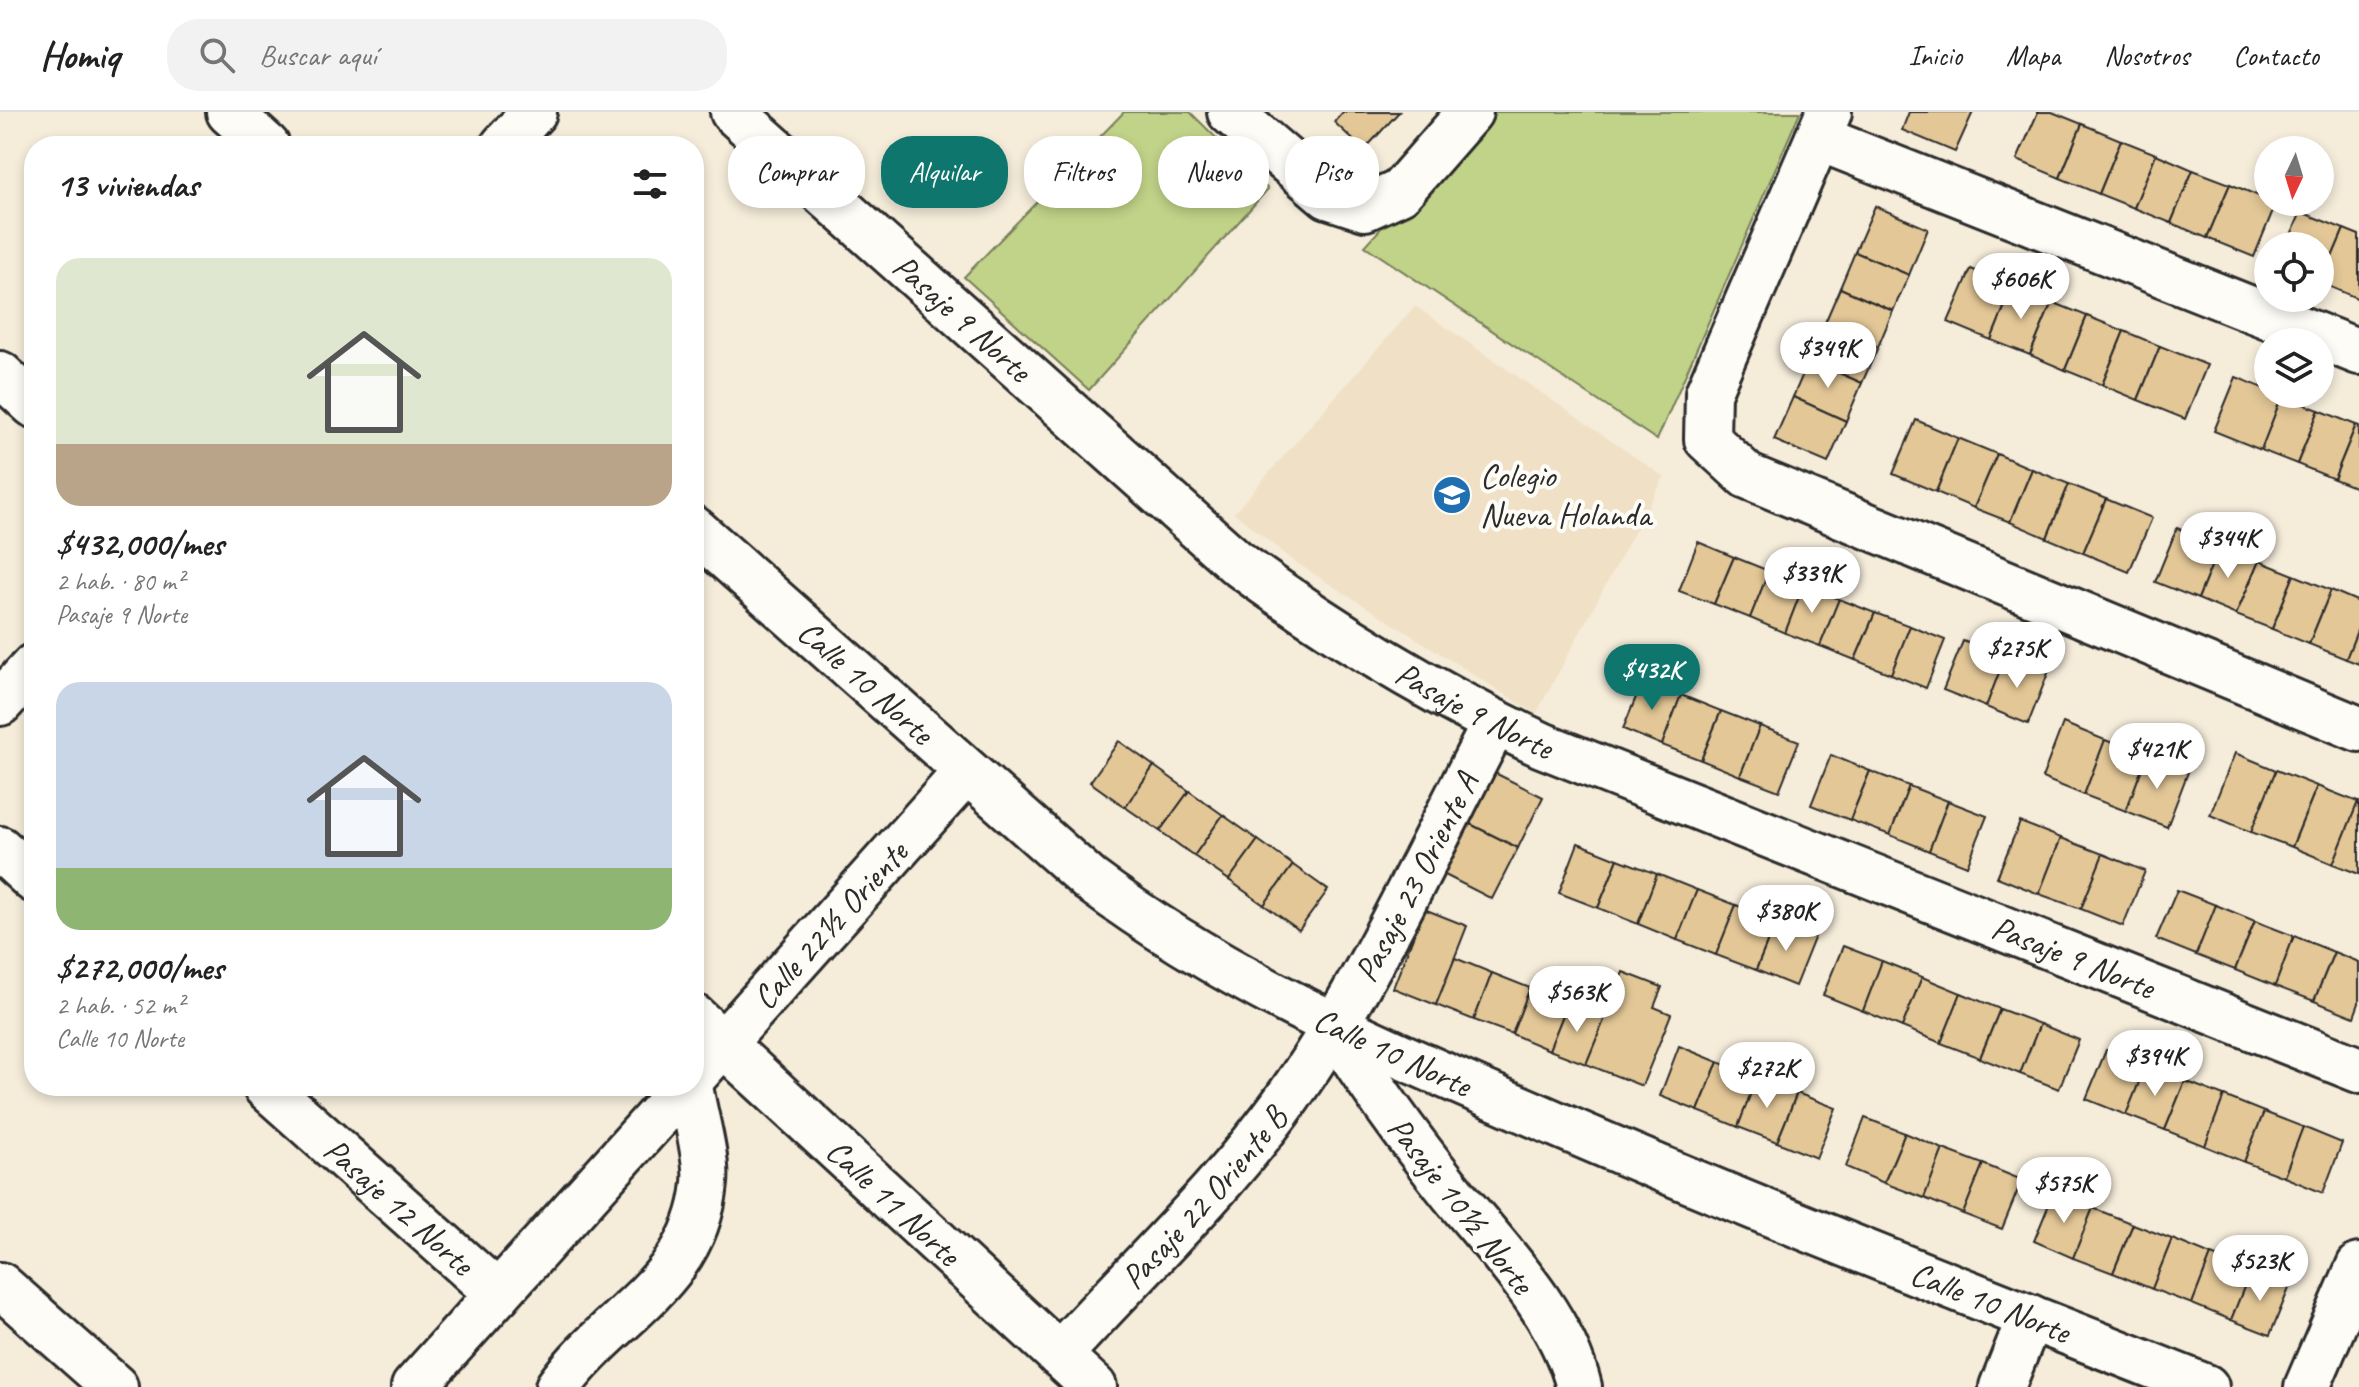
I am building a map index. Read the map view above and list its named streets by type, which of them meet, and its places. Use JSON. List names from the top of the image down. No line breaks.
{"streets":{"street":["Pasaje 9 Norte","Calle 10 Norte","Pasaje 23 Oriente A","Calle 22½ Oriente","Pasaje 22 Oriente B","Calle 11 Norte","Pasaje 10½ Norte","Pasaje 12 Norte"]},"crossings":[["Pasaje 9 Norte","Pasaje 23 Oriente A"],["Calle 10 Norte","Pasaje 23 Oriente A"],["Calle 10 Norte","Calle 22½ Oriente"],["Calle 10 Norte","Pasaje 22 Oriente B"],["Calle 10 Norte","Pasaje 10½ Norte"],["Pasaje 23 Oriente A","Pasaje 22 Oriente B"],["Pasaje 23 Oriente A","Pasaje 10½ Norte"],["Calle 22½ Oriente","Calle 11 Norte"],["Pasaje 22 Oriente B","Calle 11 Norte"],["Pasaje 22 Oriente B","Pasaje 10½ Norte"]],"places":{"school or university":["Colegio Nueva Holanda"]},"north":"bottom","page":{"header":"Homiq","search":"Buscar aquí","nav":["Inicio","Mapa","Nosotros","Contacto"],"chip":["Comprar","Alquilar","Filtros","Nuevo","Piso"],"heading":"13 viviendas","list":[{"name":"$432,000/mes","note":"2 hab. · 80 m² · Pasaje 9 Norte"},{"name":"$272,000/mes","note":"2 hab. · 52 m² · Calle 10 Norte"}],"price":["$606K","$349K","$344K","$339K","$275K","$432K","$421K","$380K","$563K","$394K","$272K","$575K","$523K"]}}
